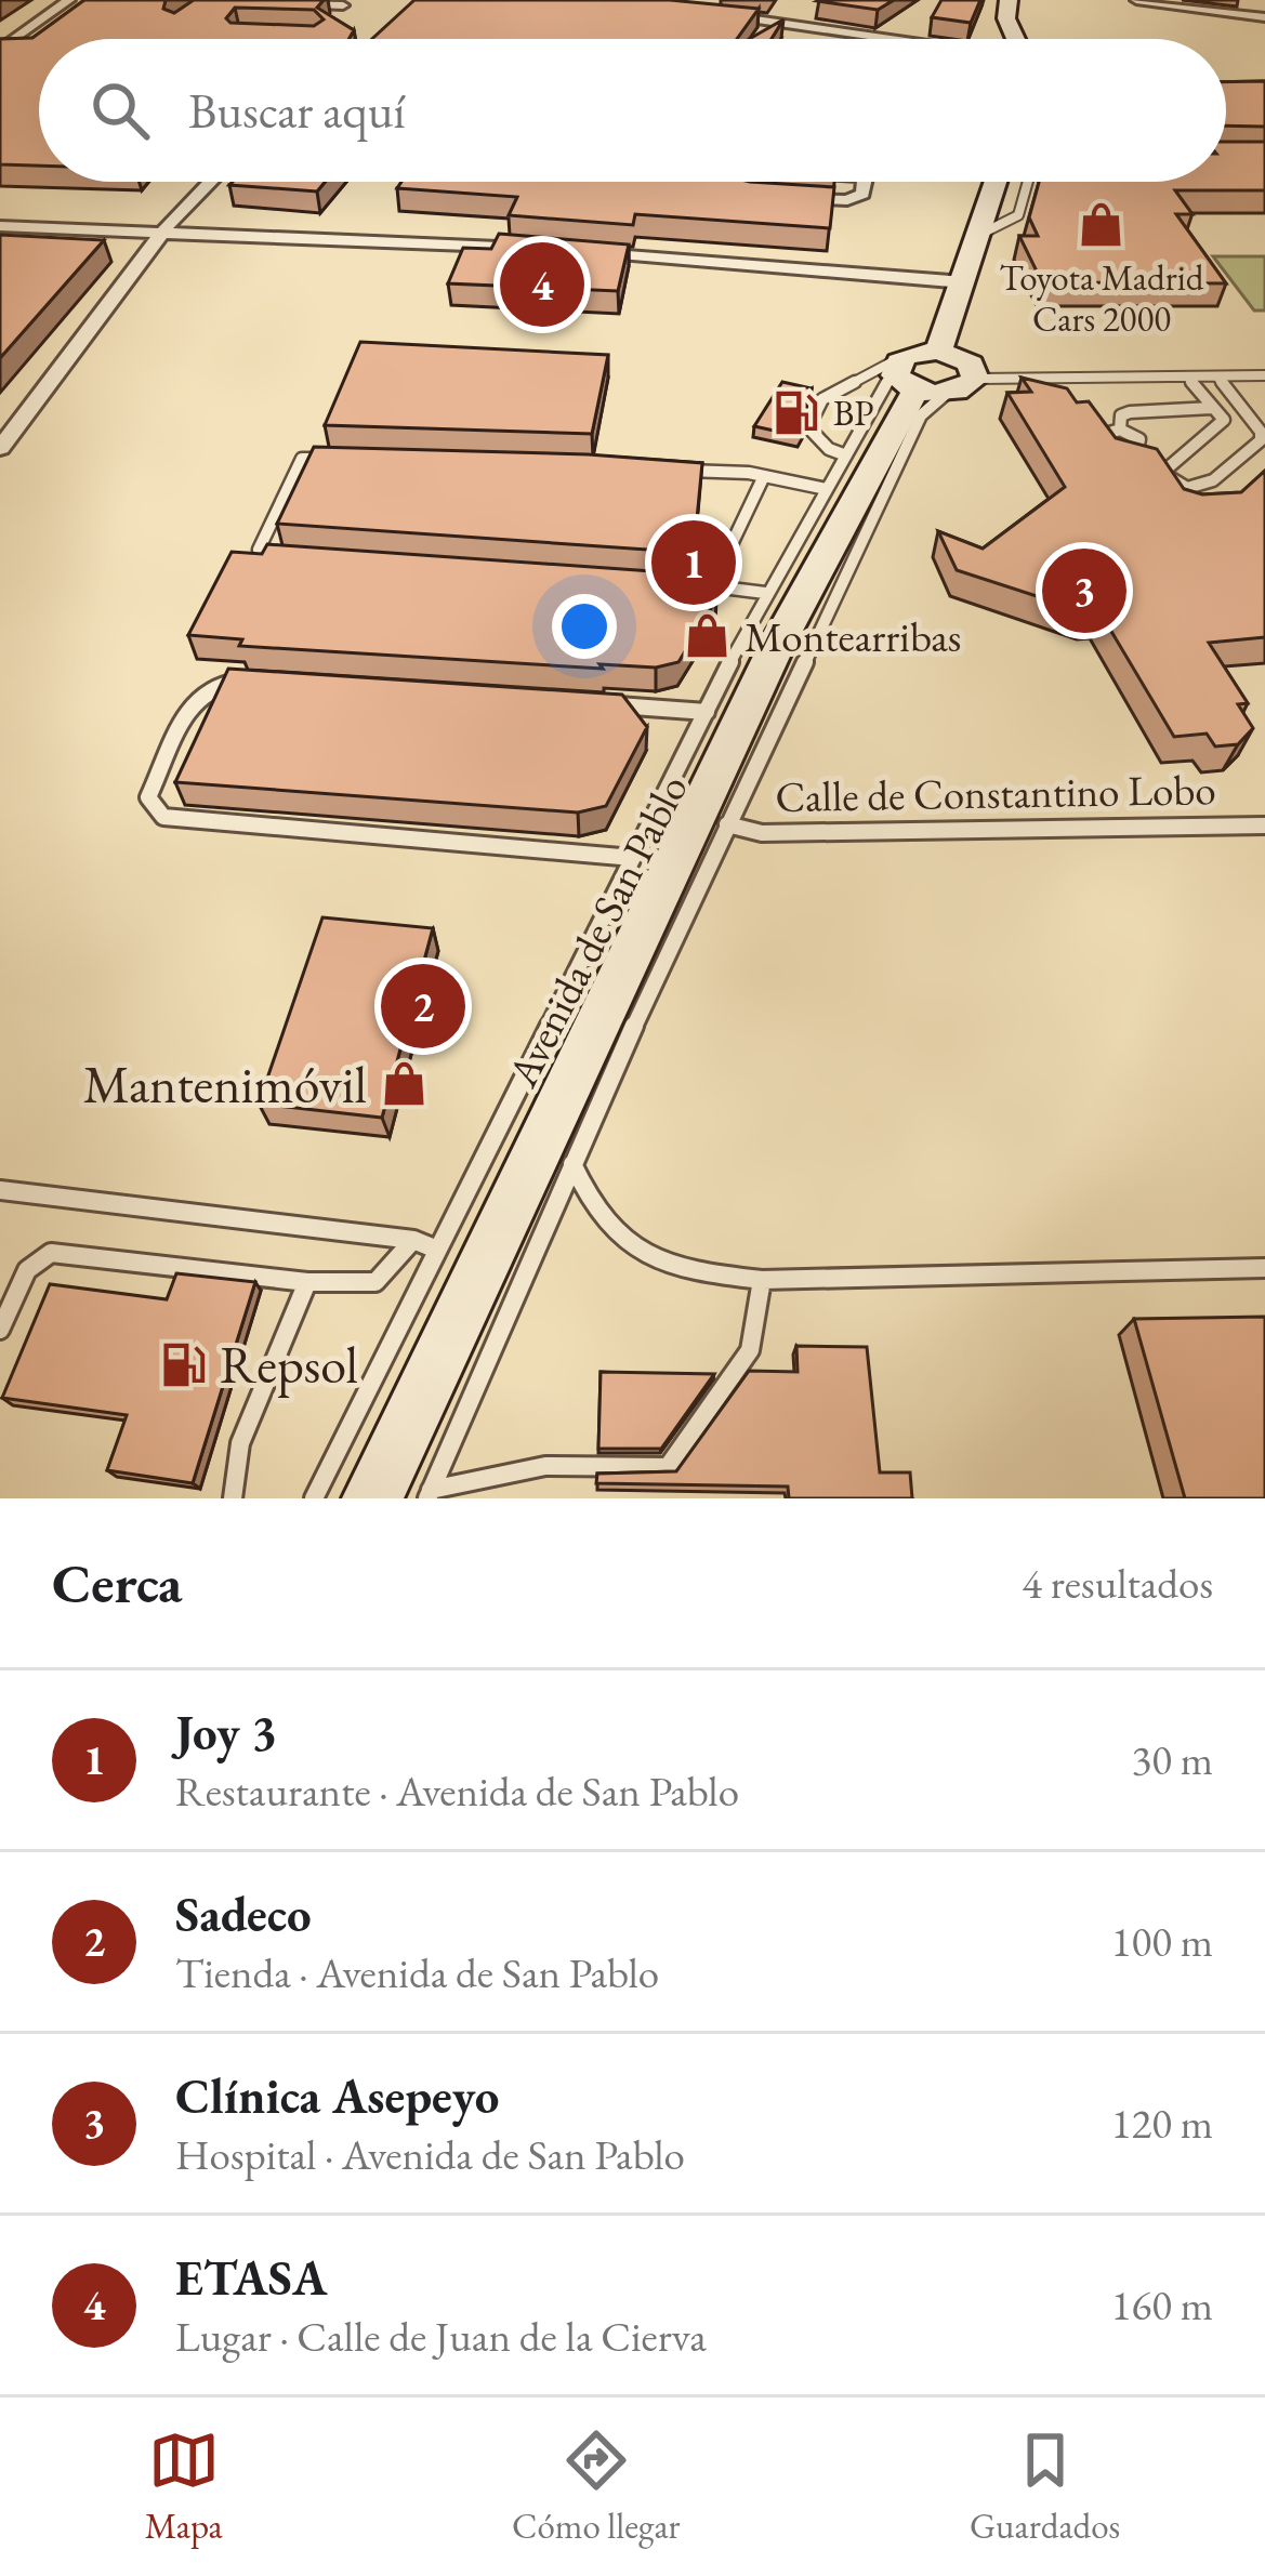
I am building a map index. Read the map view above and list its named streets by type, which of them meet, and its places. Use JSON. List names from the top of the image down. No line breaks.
{"streets":{"street":["Avenida de San Pablo"],"lane":["Calle de Constantino Lobo"]},"crossings":[["Calle de Constantino Lobo","Avenida de San Pablo"]],"places":{"shop":["Toyota Madrid Cars 2000","Montearribas","Mantenimóvil"],"fuel station":["BP","Repsol"]},"page":{"search":"Buscar aquí","pins":["4","1","3","2"],"heading":["Cerca","4 resultados"],"list":[{"mark":"1","name":"Joy 3","note":"Restaurante · Avenida de San Pablo","value":"30 m"},{"mark":"2","name":"Sadeco","note":"Tienda · Avenida de San Pablo","value":"100 m"},{"mark":"3","name":"Clínica Asepeyo","note":"Hospital · Avenida de San Pablo","value":"120 m"},{"mark":"4","name":"ETASA","note":"Lugar · Calle de Juan de la Cierva","value":"160 m"}],"nav":["Mapa","Cómo llegar","Guardados"]}}
